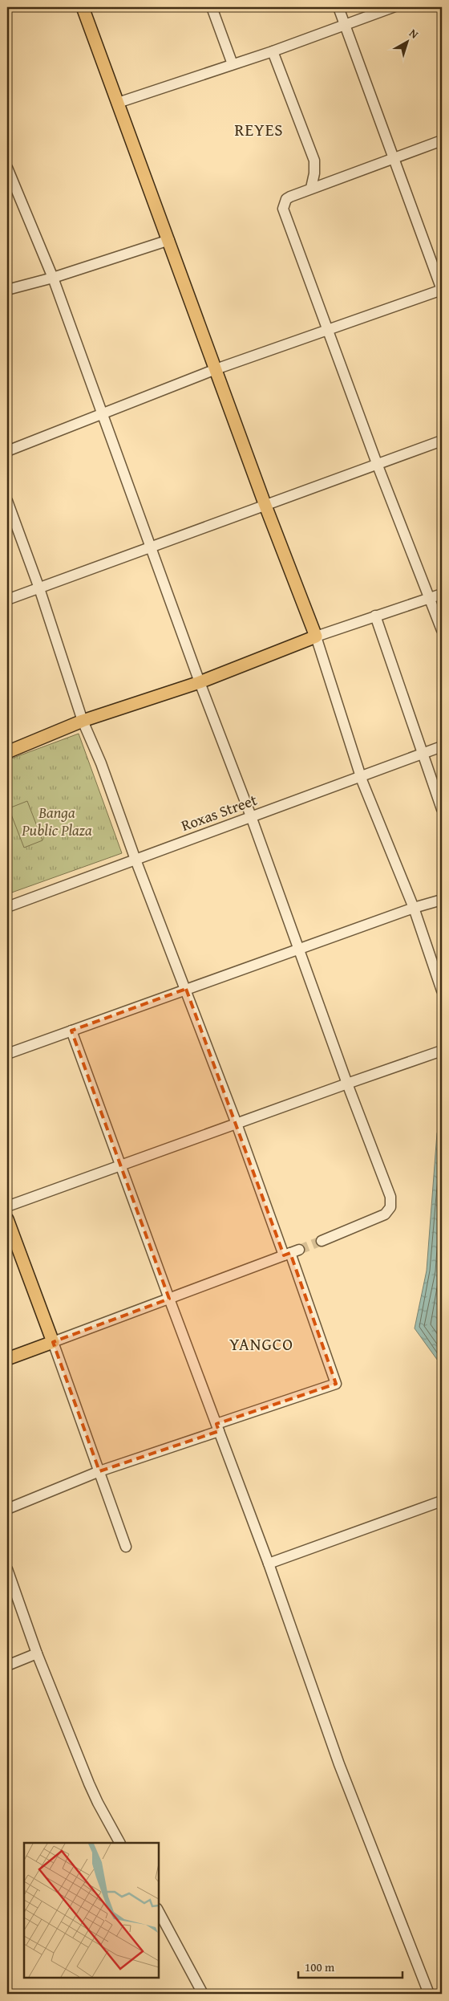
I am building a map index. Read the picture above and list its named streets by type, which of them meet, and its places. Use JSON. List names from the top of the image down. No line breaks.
{"streets":{"street":["Roxas Street"]},"districts":["REYES","YANGCO"],"parks":["Banga Public Plaza"],"scale_bar":"100 m","north":"top right"}
